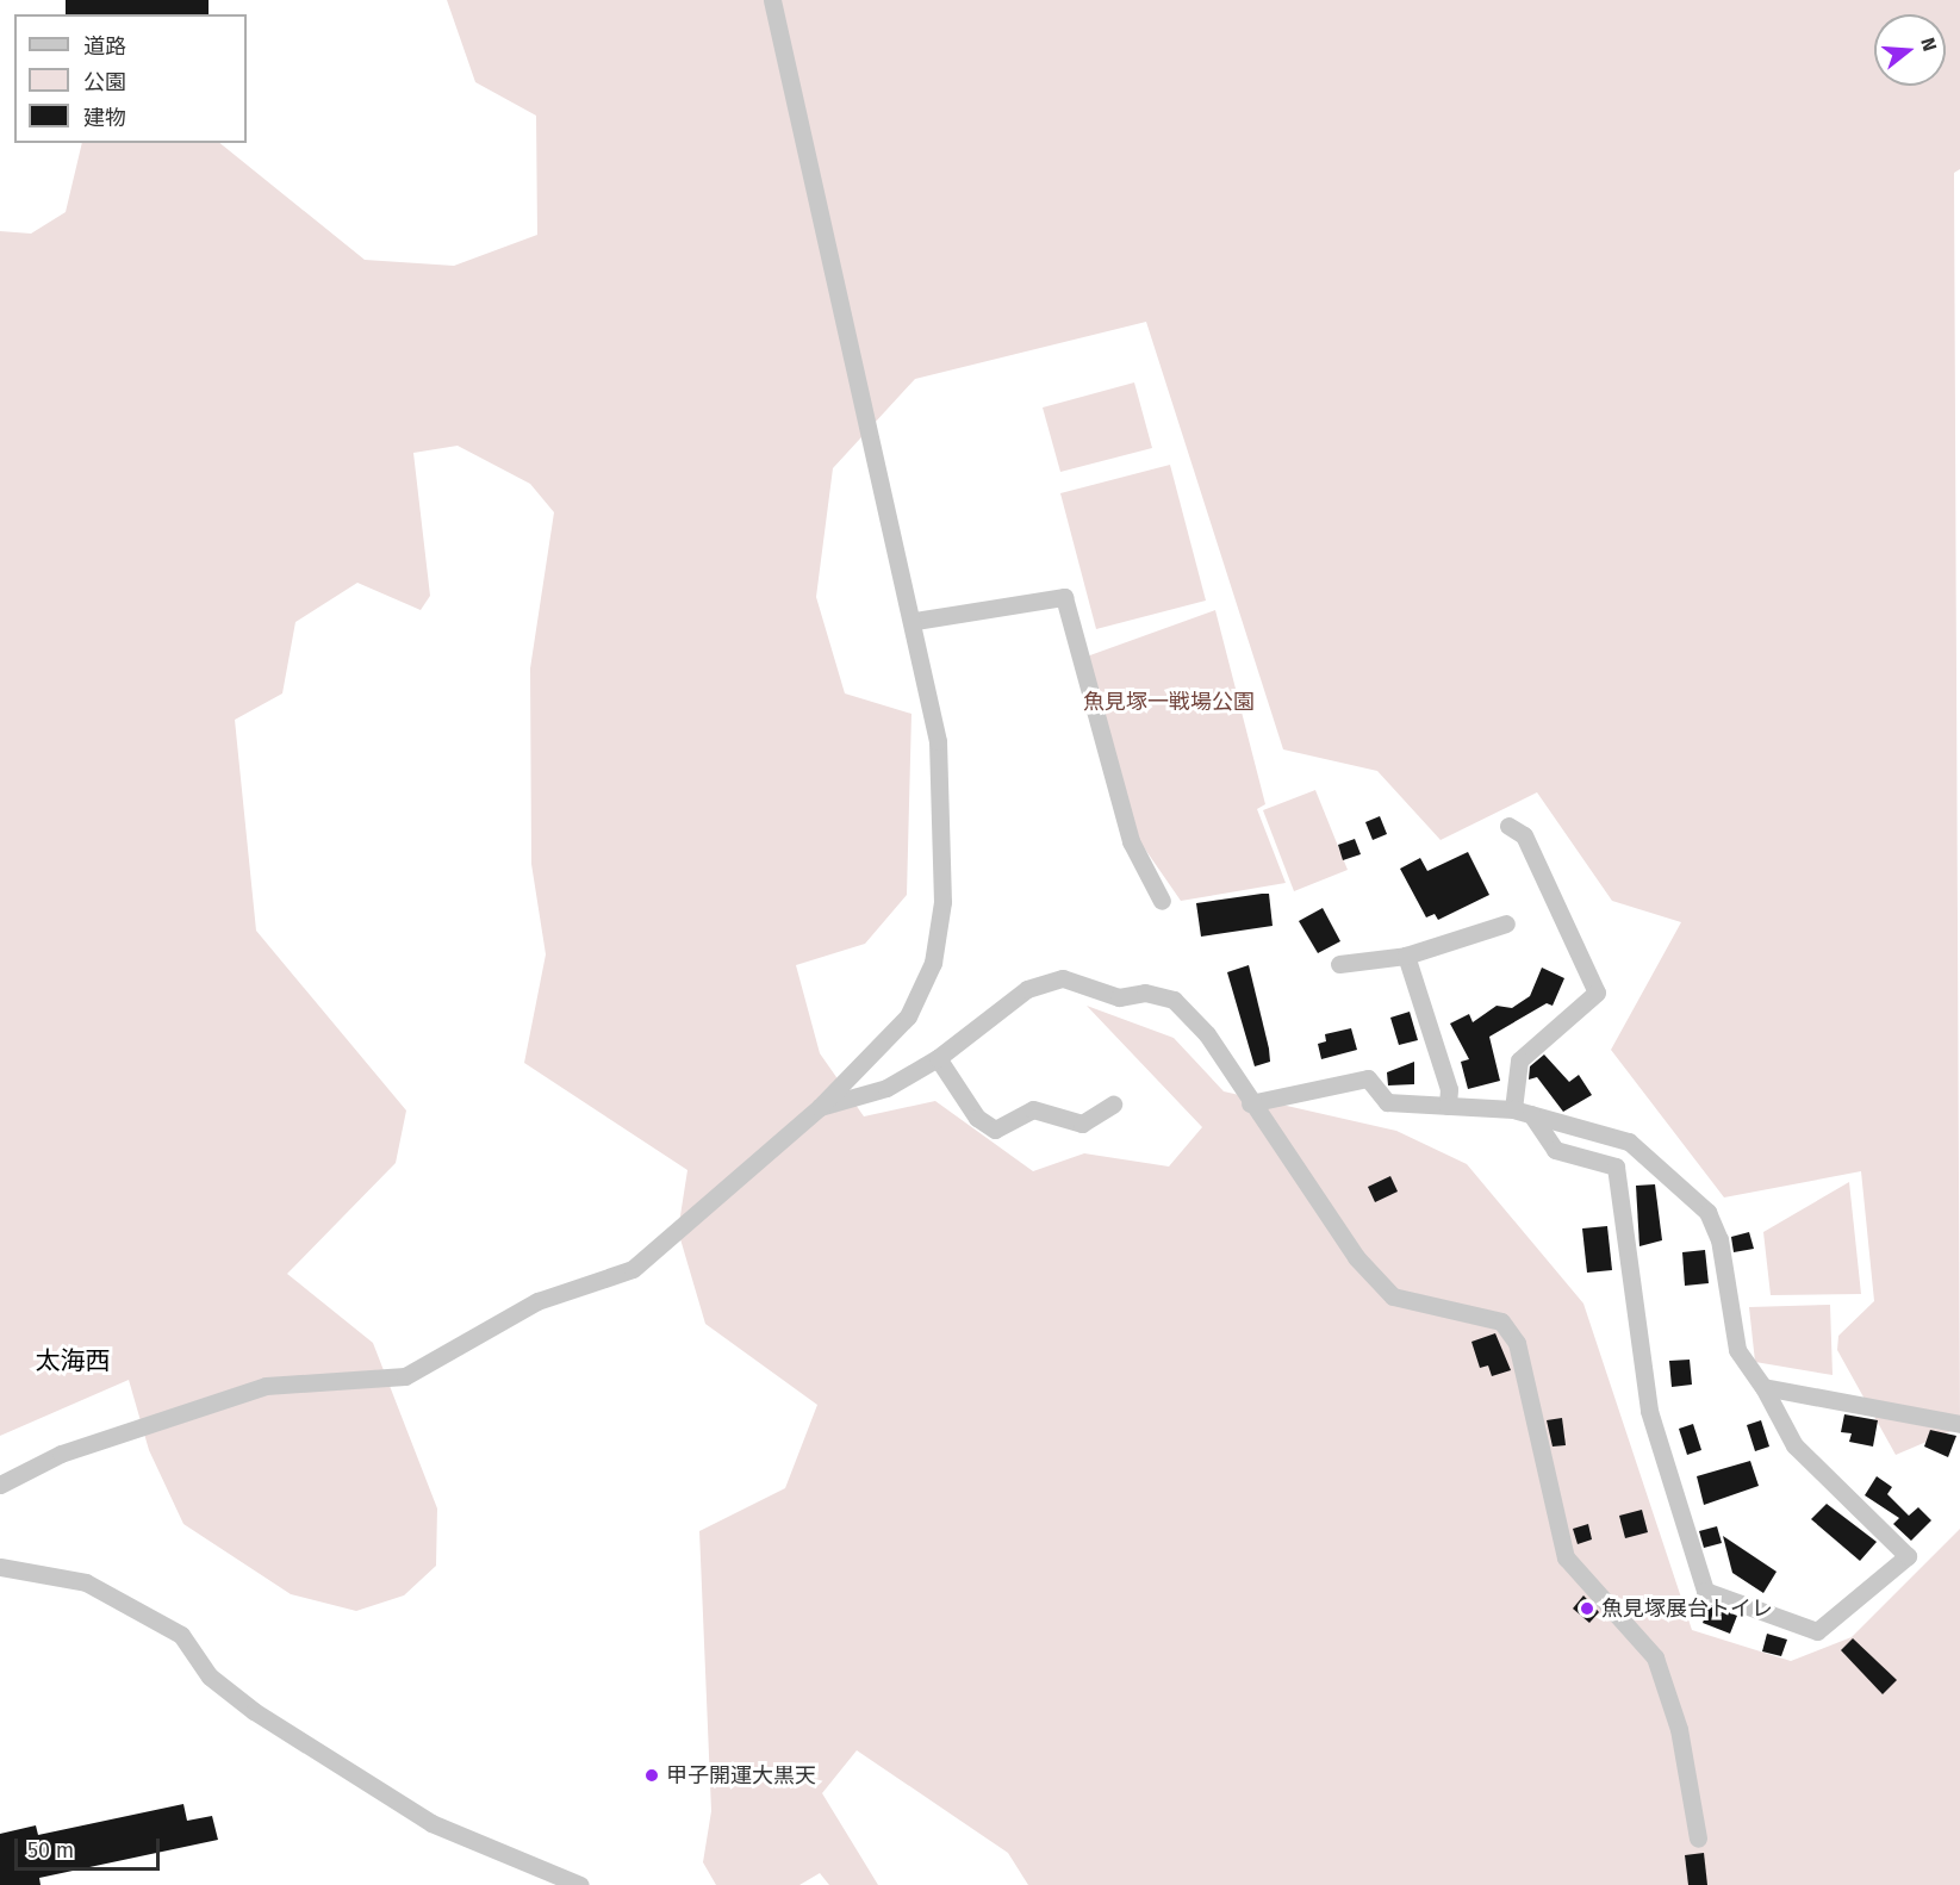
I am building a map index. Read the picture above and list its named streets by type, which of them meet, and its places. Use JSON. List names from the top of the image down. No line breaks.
{"districts":["太海西"],"parks":["魚見塚一戦場公園"],"places":["魚見塚展台トイレ","甲子開運大黒天"],"legend":["道路","公園","建物"],"scale_bar":"50 m","north":"right"}
